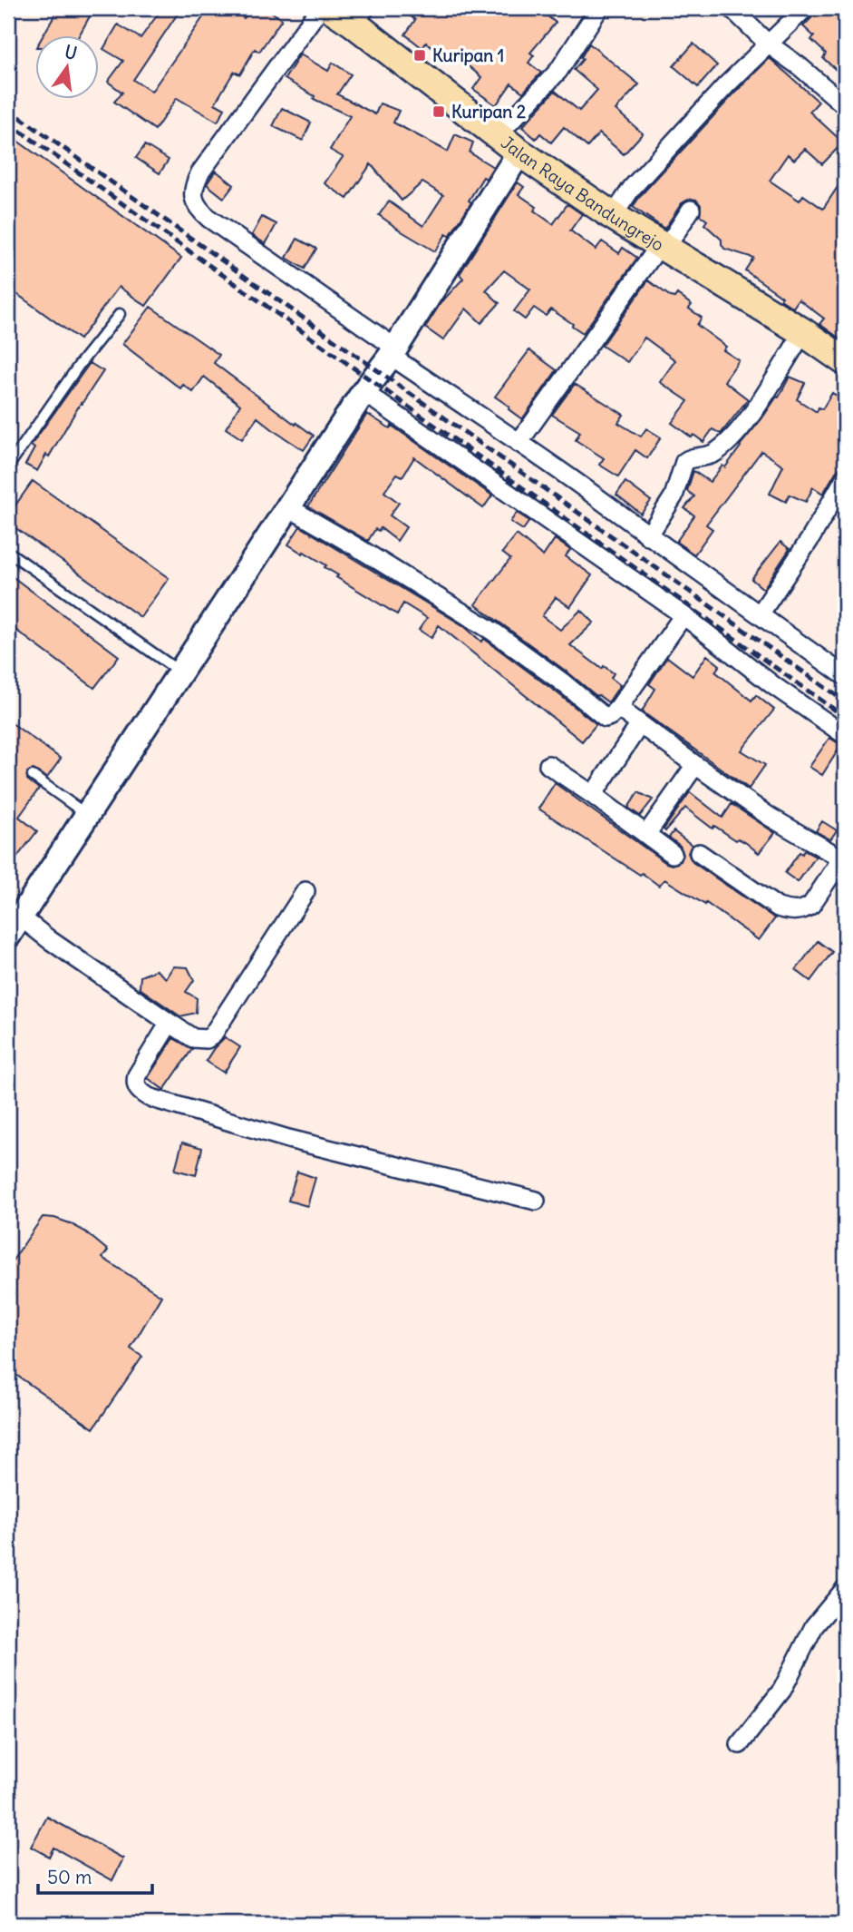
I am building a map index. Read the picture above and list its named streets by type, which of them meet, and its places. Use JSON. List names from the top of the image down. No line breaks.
{"streets":{"main road":["Jalan Raya Bandungrejo"]},"places":{"transit":["Kuripan 1","Kuripan 2"]},"scale_bar":"50 m","north":"top"}
